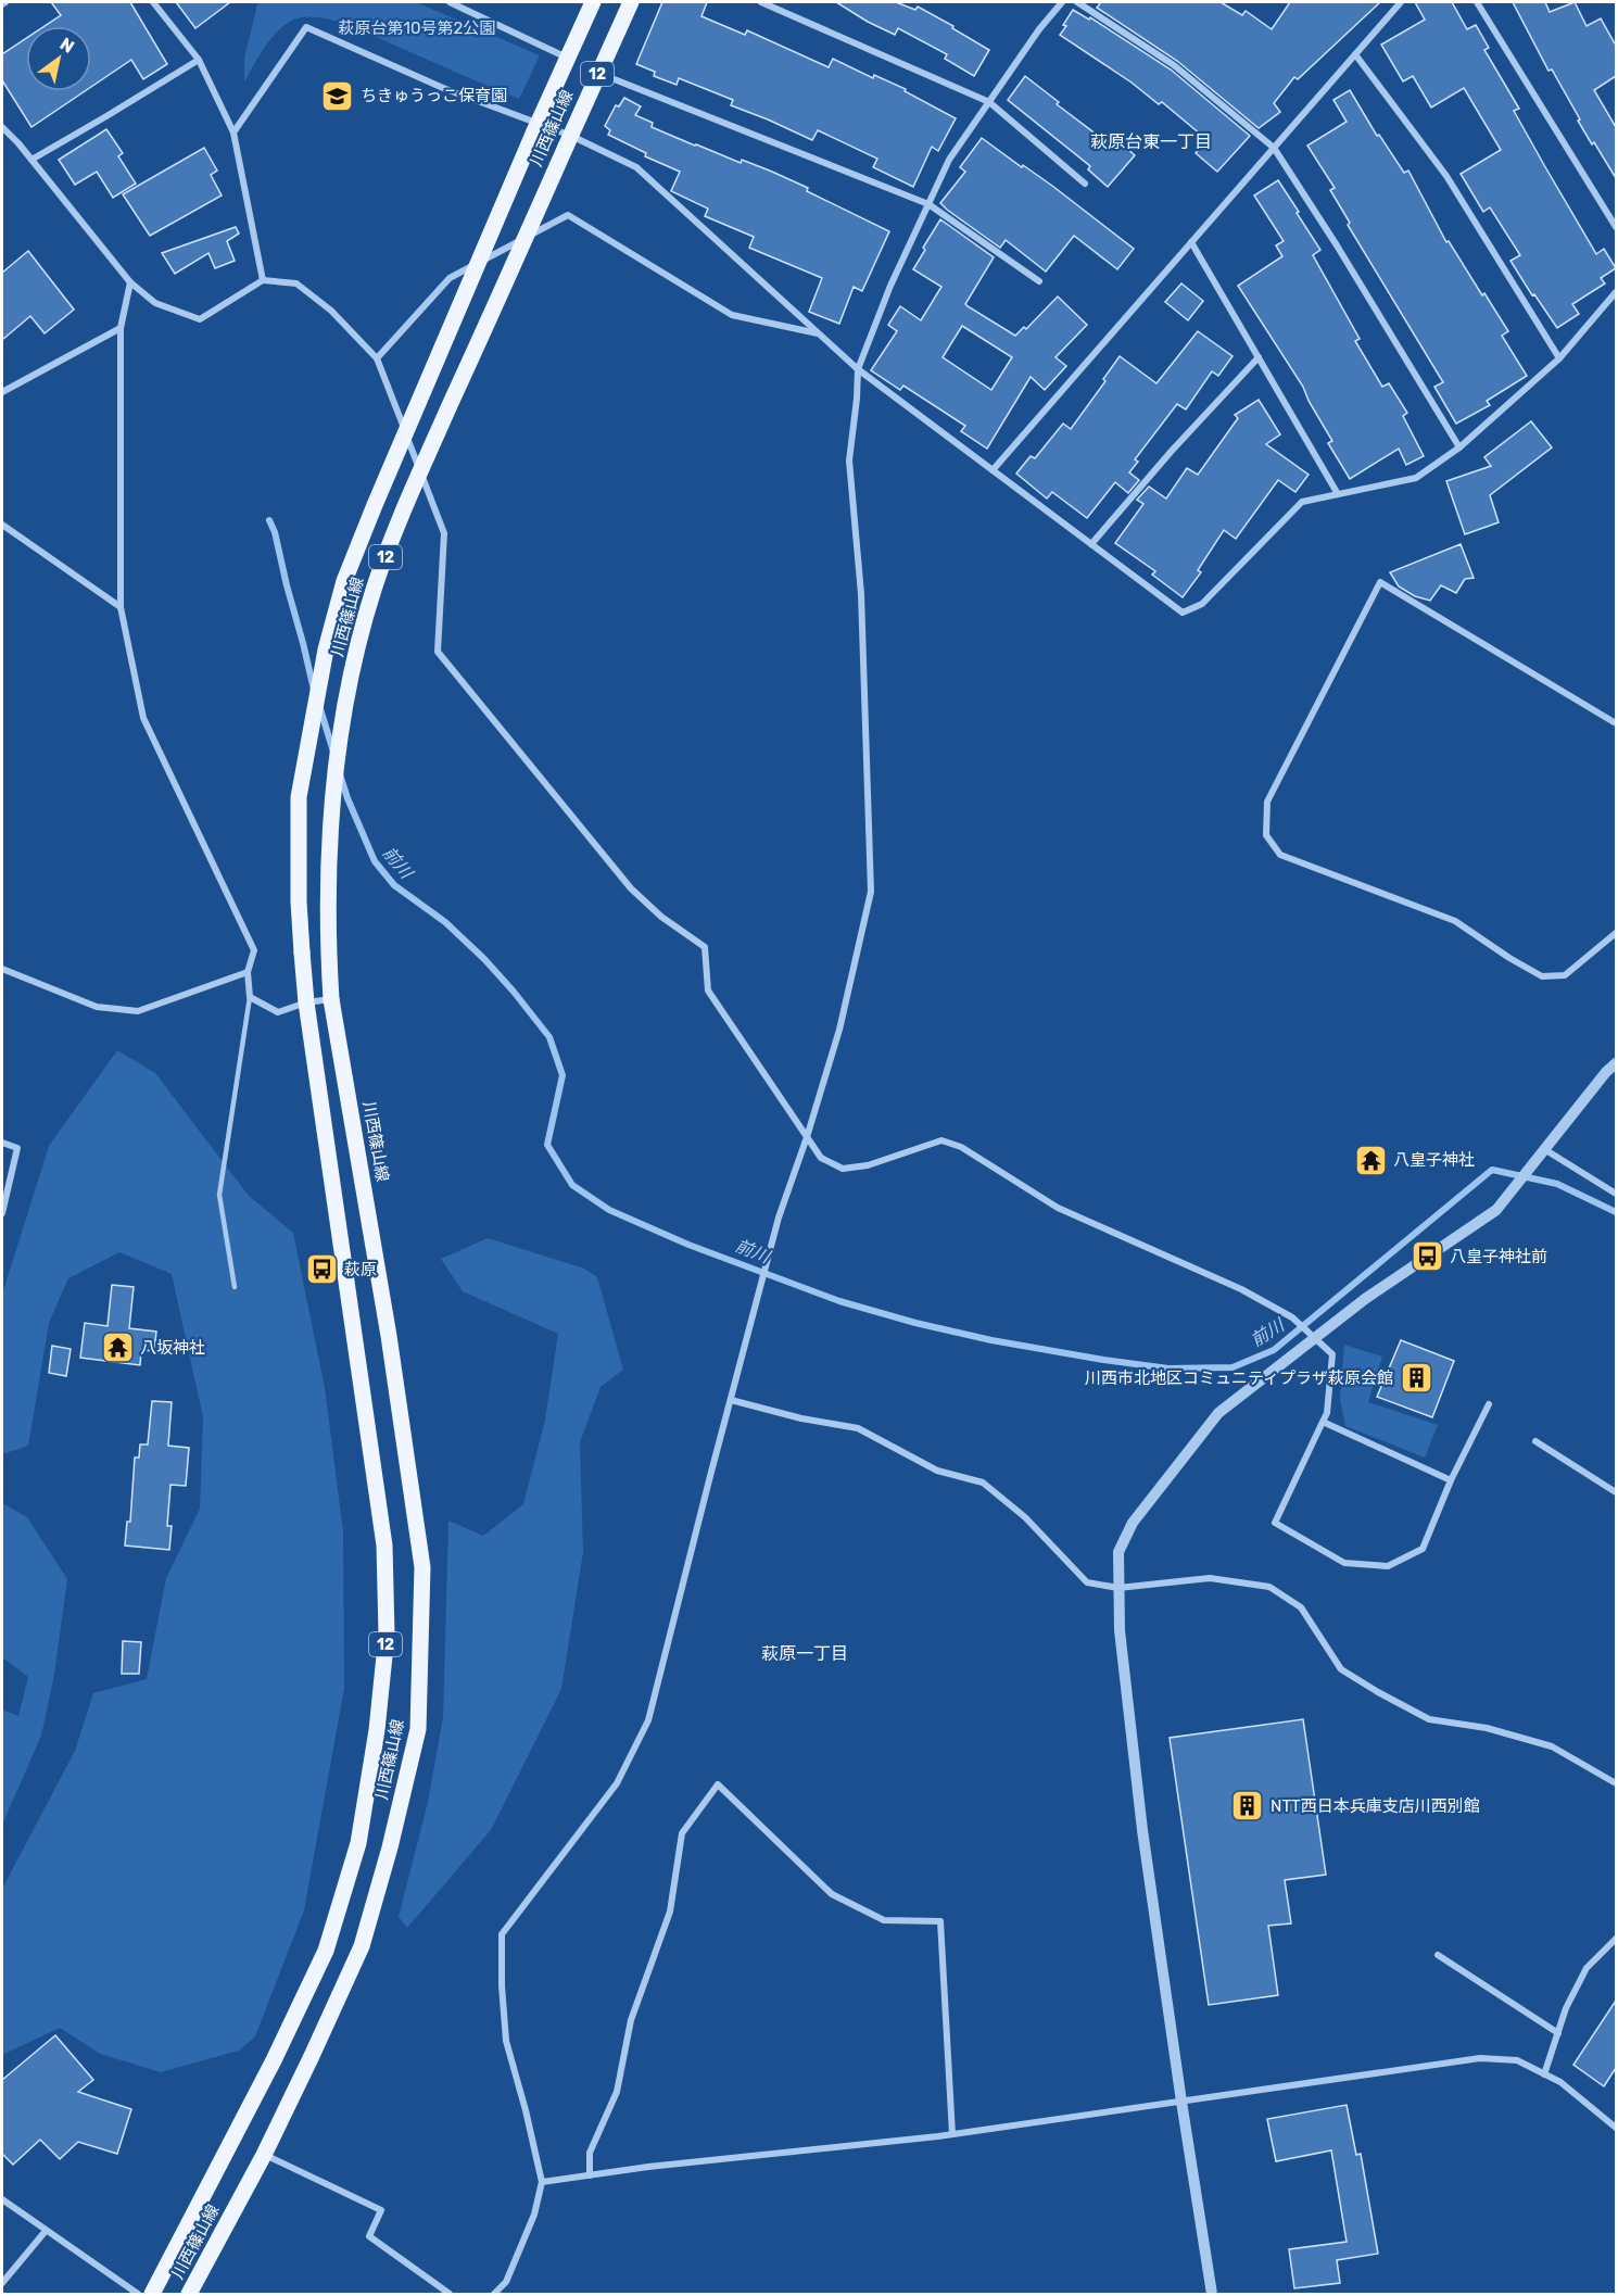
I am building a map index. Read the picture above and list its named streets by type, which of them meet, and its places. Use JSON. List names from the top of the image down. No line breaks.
{"streets":{"main road":["12","川西篠山線"]},"districts":["萩原台東一丁目","萩原一丁目"],"water":["前川"],"parks":["萩原台第10号第2公園"],"places":{"school or university":["ちきゅうっこ保育園"],"temple":["八皇子神社","八坂神社"],"bus stop":["八皇子神社前","萩原"],"building":["川西市北地区コミュニティプラザ萩原会館","NTT西日本兵庫支店川西別館"]},"north":"top right"}
